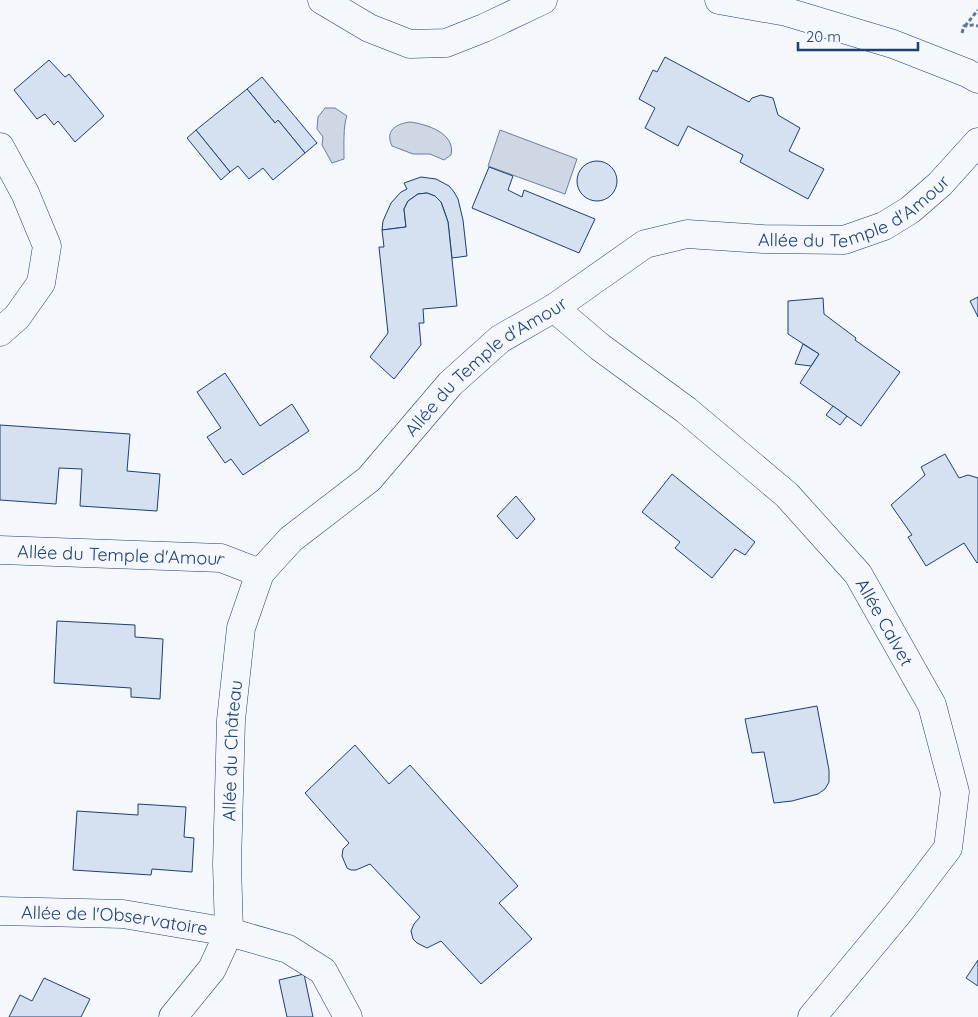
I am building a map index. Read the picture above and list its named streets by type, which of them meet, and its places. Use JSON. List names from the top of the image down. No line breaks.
{"streets":{"street":["Allée du Temple d'Amour","Allée Calvet","Allée du Château","Allée de l'Observatoire"]},"crossings":[["Allée du Temple d'Amour","Allée Calvet"],["Allée du Temple d'Amour","Allée du Château"],["Allée du Château","Allée de l'Observatoire"]],"scale_bar":"20 m"}
